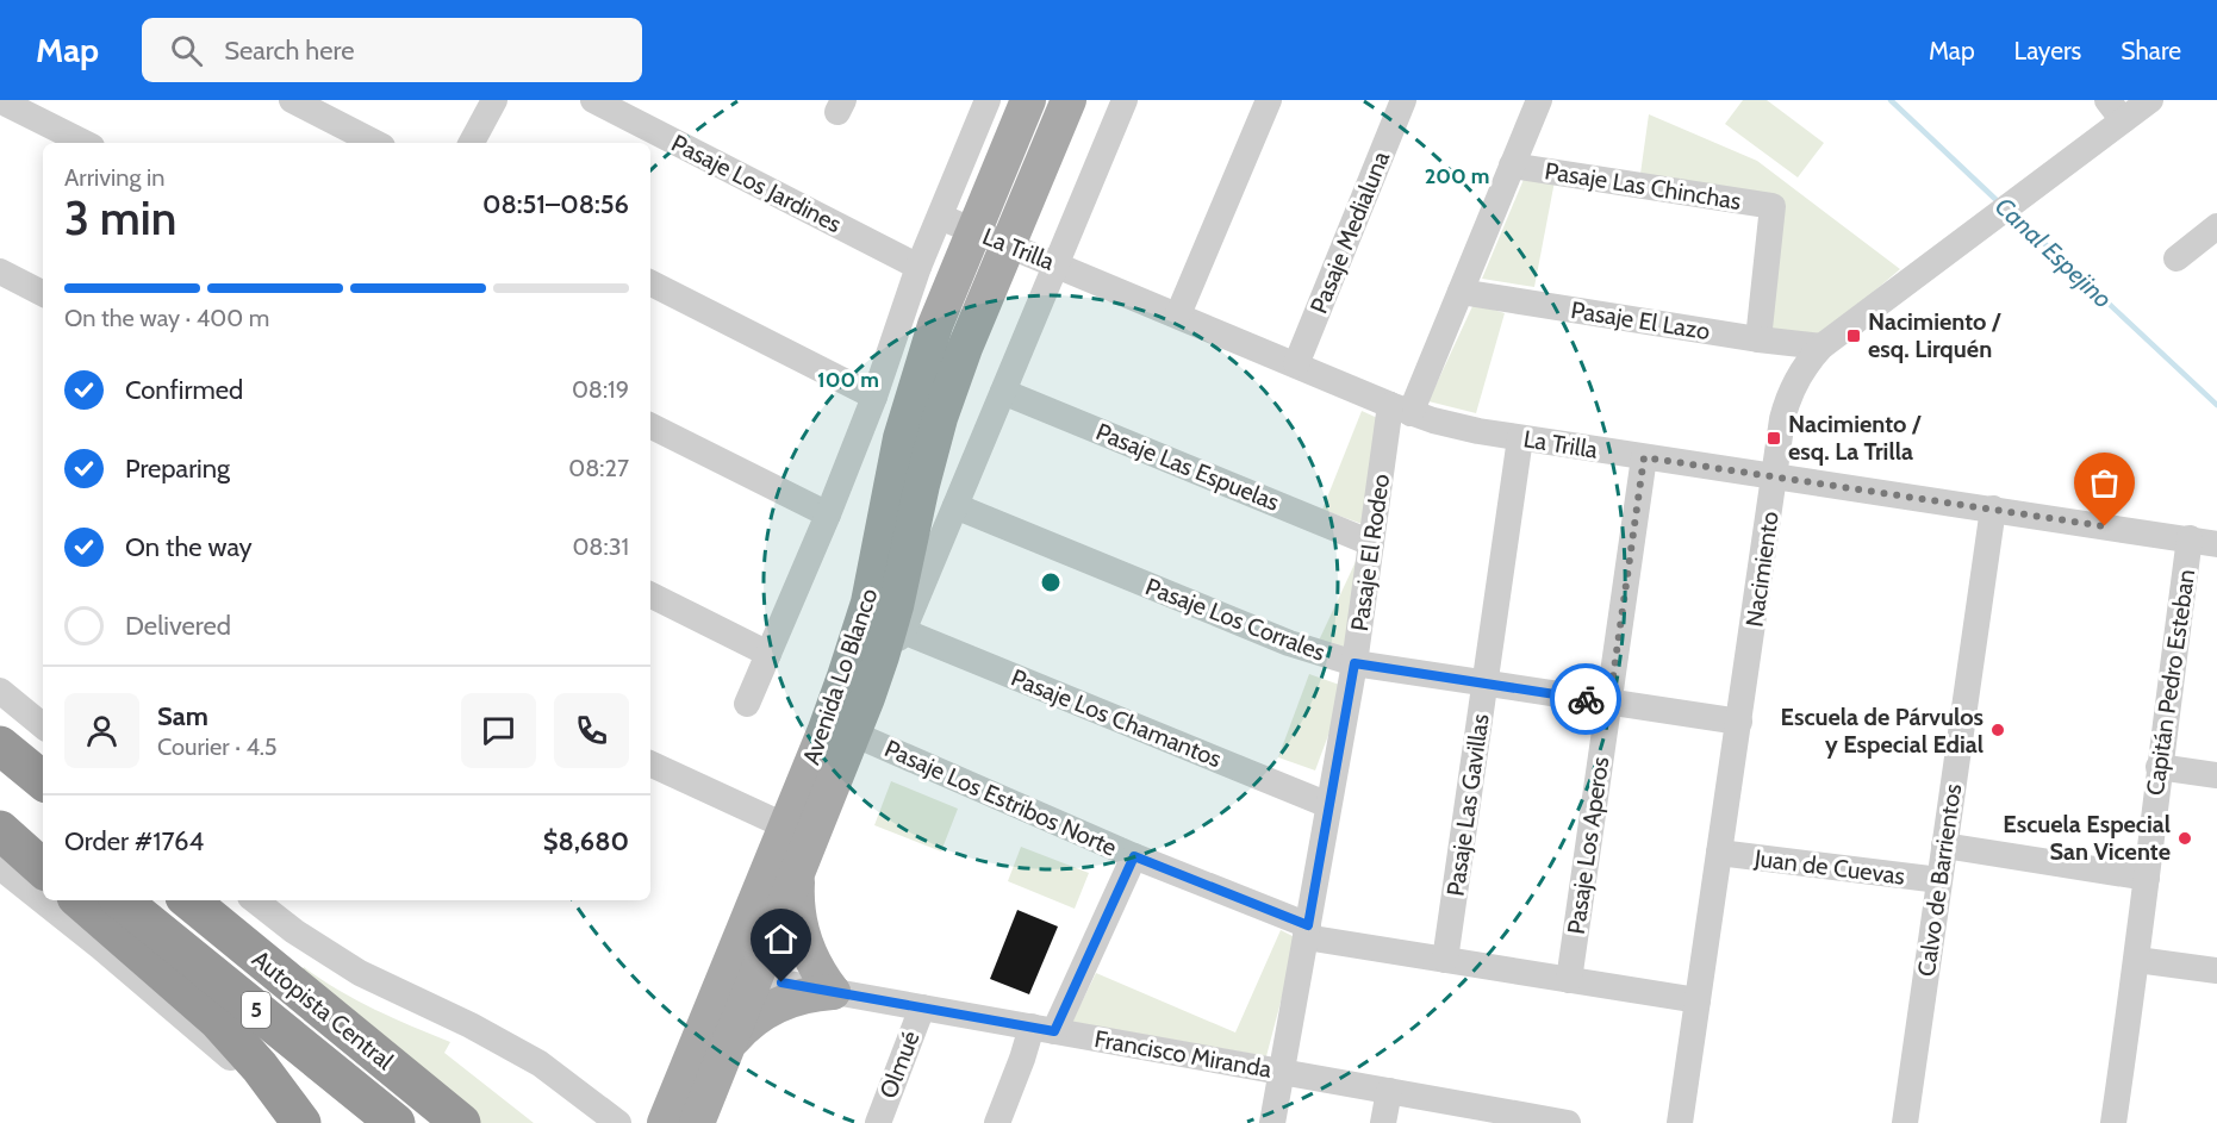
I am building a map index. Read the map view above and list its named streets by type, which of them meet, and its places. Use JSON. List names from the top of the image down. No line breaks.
{"streets":{"highway":["5","Autopista Central"],"main road":["Avenida Lo Blanco"],"street":["Pasaje Los Jardines","Pasaje Las Chinchas","Pasaje Medialuna","La Trilla","Pasaje El Lazo","Pasaje Las Espuelas","Pasaje El Rodeo","Nacimiento","Pasaje Los Corrales","Capitán Pedro Esteban","Pasaje Los Chamantos","Pasaje Los Estribos Norte","Pasaje Las Gavillas","Pasaje Los Aperos","Juan de Cuevas","Calvo de Barrientos","Francisco Miranda","Olmué"]},"crossings":[["Pasaje Las Chinchas","Pasaje El Lazo"],["Pasaje Las Chinchas","Pasaje El Rodeo"],["Pasaje Medialuna","La Trilla"],["La Trilla","Pasaje El Rodeo"],["La Trilla","Nacimiento"],["La Trilla","Avenida Lo Blanco"],["La Trilla","Capitán Pedro Esteban"],["La Trilla","Pasaje Las Gavillas"],["La Trilla","Pasaje Los Aperos"],["La Trilla","Calvo de Barrientos"],["Pasaje El Lazo","Pasaje El Rodeo"],["Pasaje El Lazo","Nacimiento"],["Pasaje Las Espuelas","Pasaje El Rodeo"],["Pasaje Las Espuelas","Avenida Lo Blanco"],["Pasaje El Rodeo","Pasaje Los Corrales"],["Pasaje El Rodeo","Pasaje Los Chamantos"],["Pasaje El Rodeo","Pasaje Los Estribos Norte"],["Pasaje El Rodeo","Francisco Miranda"],["Nacimiento","Pasaje Los Corrales"],["Nacimiento","Pasaje Los Estribos Norte"],["Nacimiento","Juan de Cuevas"],["Pasaje Los Corrales","Avenida Lo Blanco"],["Pasaje Los Corrales","Pasaje Las Gavillas"],["Pasaje Los Corrales","Pasaje Los Aperos"],["Avenida Lo Blanco","Pasaje Los Chamantos"],["Avenida Lo Blanco","Pasaje Los Estribos Norte"],["Avenida Lo Blanco","Francisco Miranda"],["Pasaje Los Estribos Norte","Pasaje Las Gavillas"],["Pasaje Los Estribos Norte","Pasaje Los Aperos"],["Juan de Cuevas","Calvo de Barrientos"],["Francisco Miranda","Olmué"]],"water":["Canal Espejino"],"places":{"transit":["Nacimiento / esq. Lirquén","Nacimiento / esq. La Trilla"],"other":["Escuela de Párvulos y Especial Edial","Escuela Especial San Vicente"]},"page":{"header":"Map","search":"Search here","nav":["Map","Layers","Share"],"heading":["3 min","Arriving in","08:51–08:56"],"panel":["Sam","Courier · 4.5","Order #1764","$8,680"],"bar":"On the way · 400 m","list":[["Confirmed","08:19"],["Preparing","08:27"],["On the way","08:31"],"Delivered"]},"rings":["200 m","100 m"]}
